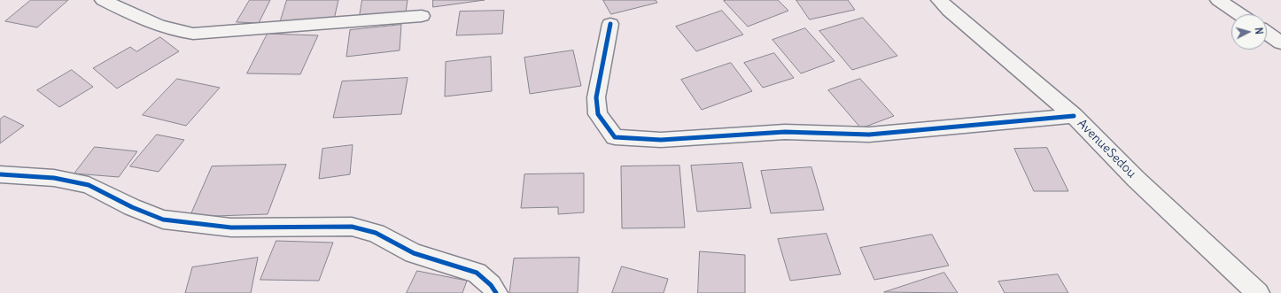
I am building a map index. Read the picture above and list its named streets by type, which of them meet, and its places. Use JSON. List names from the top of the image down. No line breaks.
{"streets":{"street":["AvenueSedou"]},"north":"right"}
